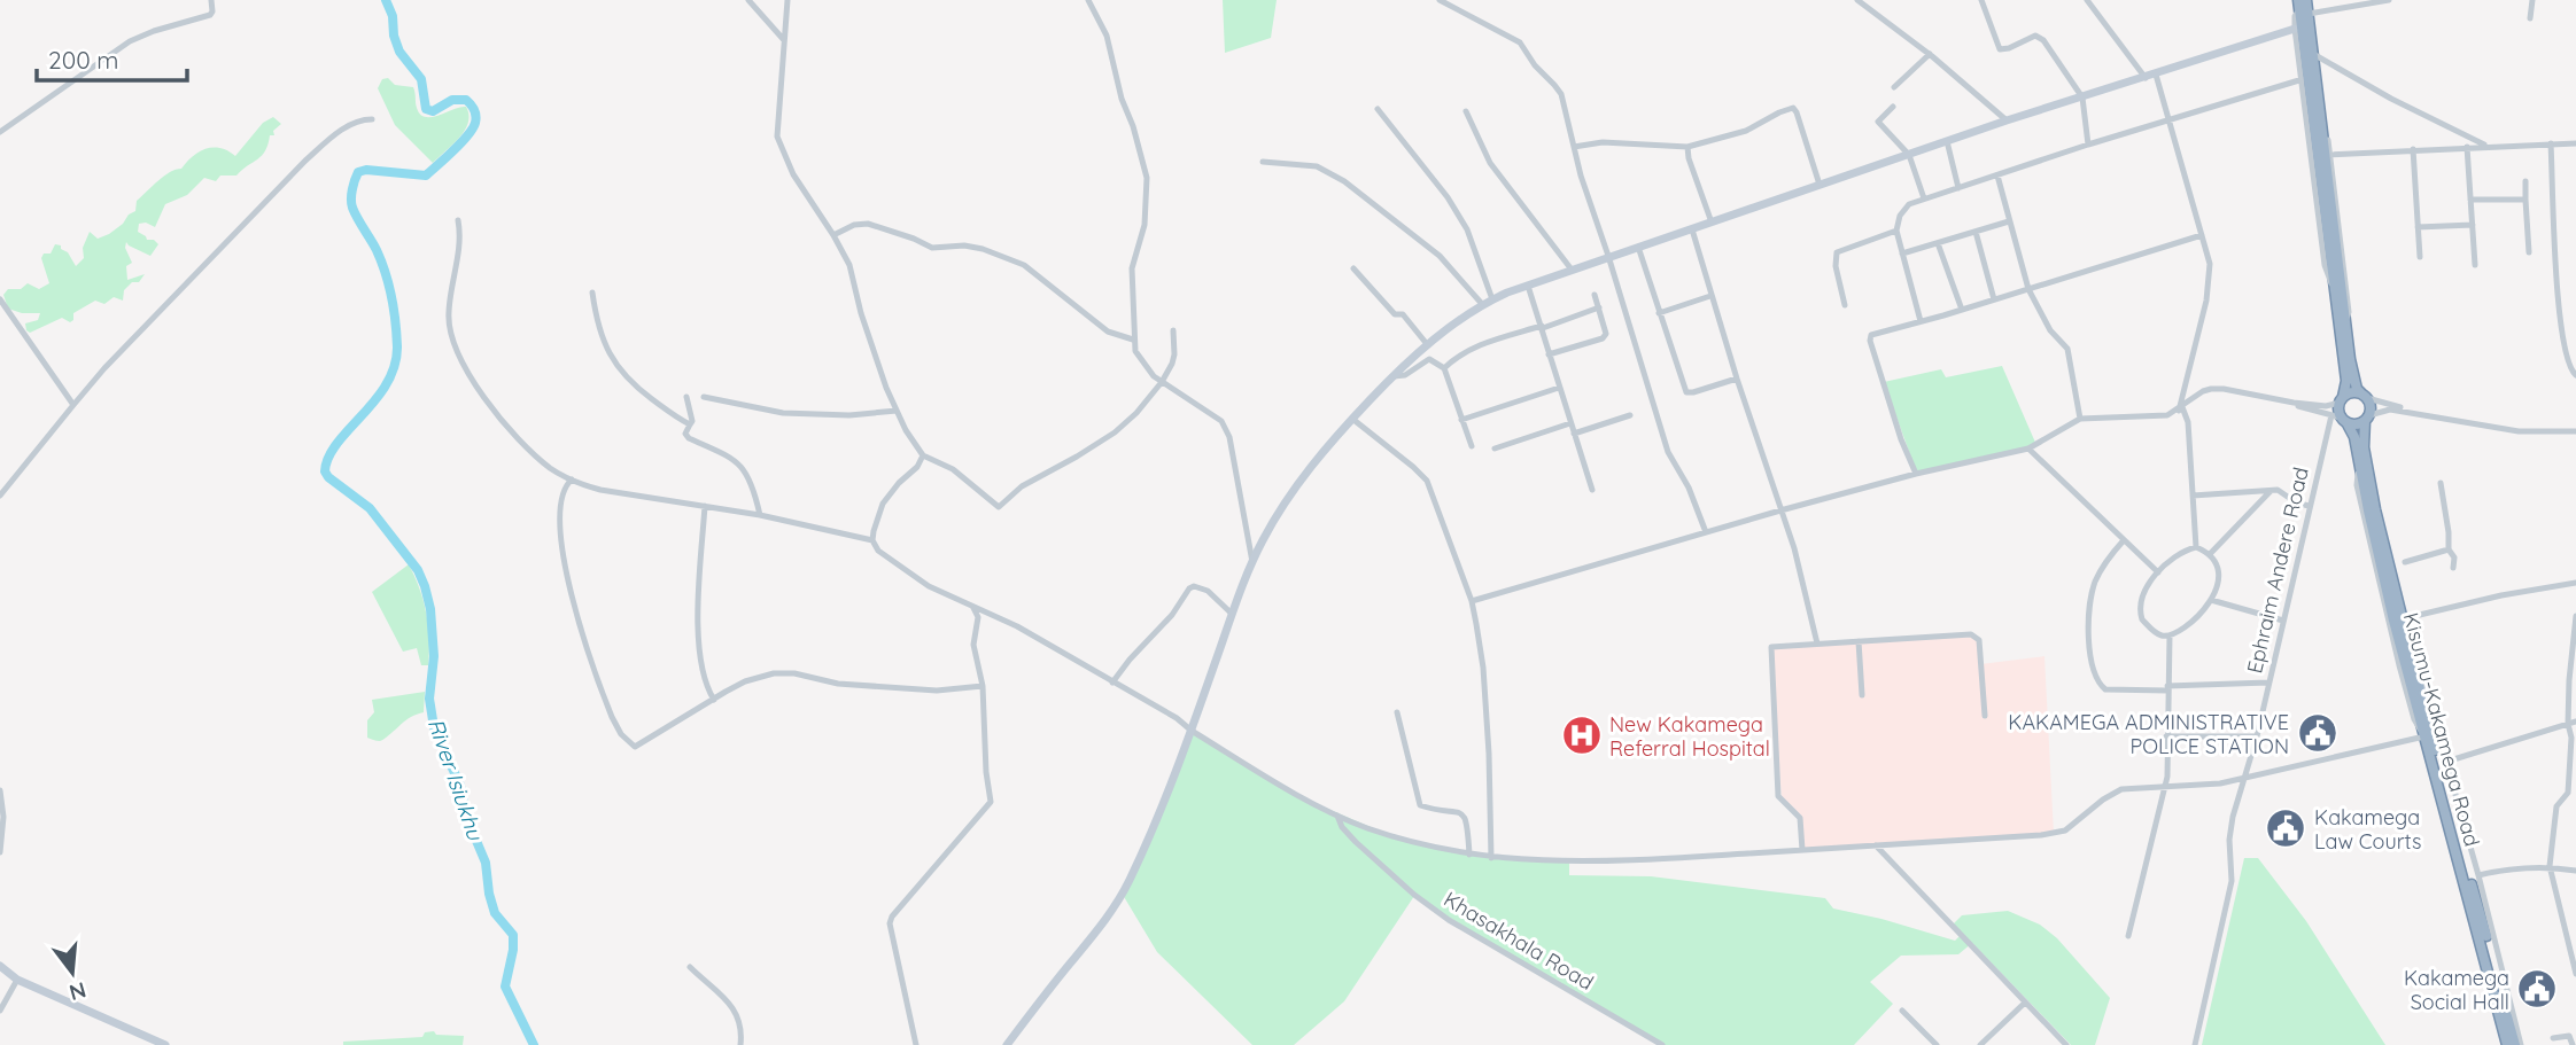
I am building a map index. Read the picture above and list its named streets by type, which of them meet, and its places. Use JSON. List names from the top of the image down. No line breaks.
{"streets":{"highway":["Kisumu-Kakamega Road"],"street":["Ephraim Andere Road","Khasakhala Road"]},"crossings":[["Ephraim Andere Road","Kisumu-Kakamega Road"]],"water":["River Isiukhu"],"places":{"public building":["KAKAMEGA ADMINISTRATIVE POLICE STATION","Kakamega Law Courts","Kakamega Social Hall"],"hospital":["New Kakamega Referral Hospital"]},"scale_bar":"200 m","north":"bottom"}
